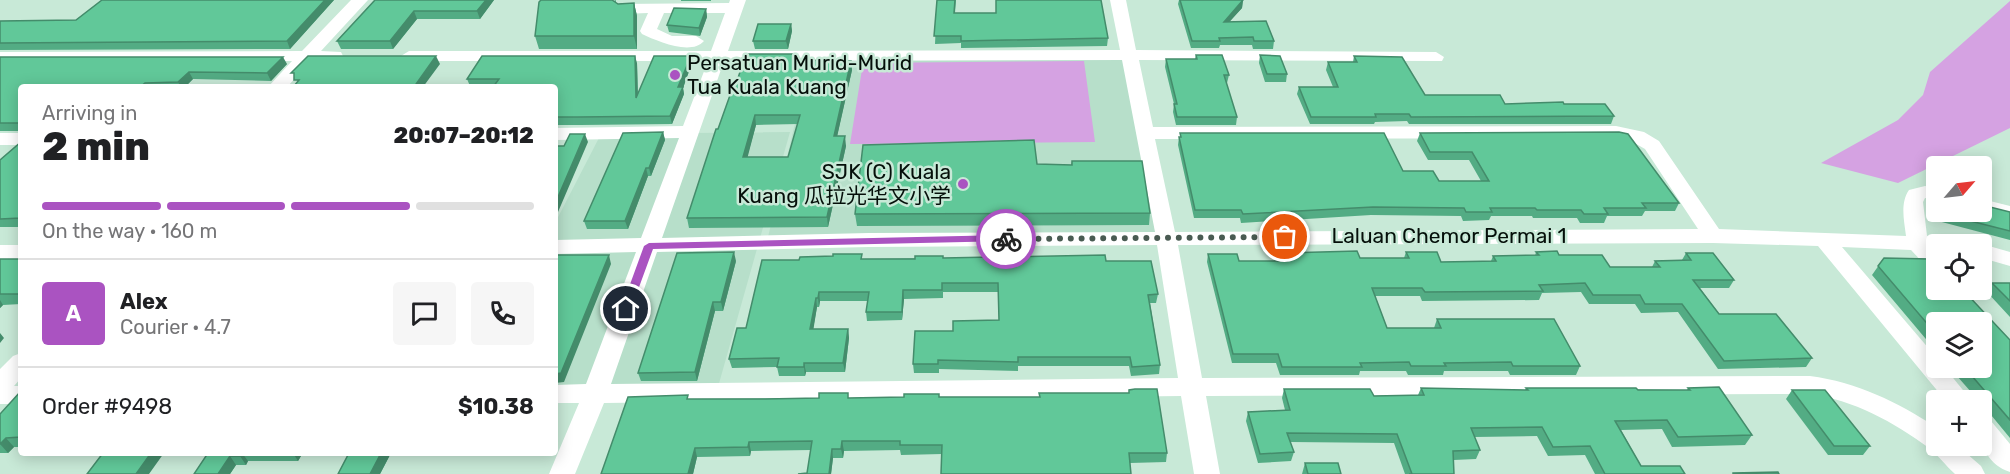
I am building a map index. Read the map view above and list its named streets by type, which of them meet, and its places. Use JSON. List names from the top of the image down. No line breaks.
{"streets":{"street":["Laluan Chemor Permai 1"]},"places":["Persatuan Murid-Murid Tua Kuala Kuang","SJK (C) Kuala Kuang 瓜拉光华文小学"],"north":"top right","page":{"heading":["2 min","Arriving in","20:07–20:12"],"panel":["Alex","Courier · 4.7","Order #9498","$10.38"],"map_buttons":"+","bar":"On the way · 160 m","round":"A"}}
